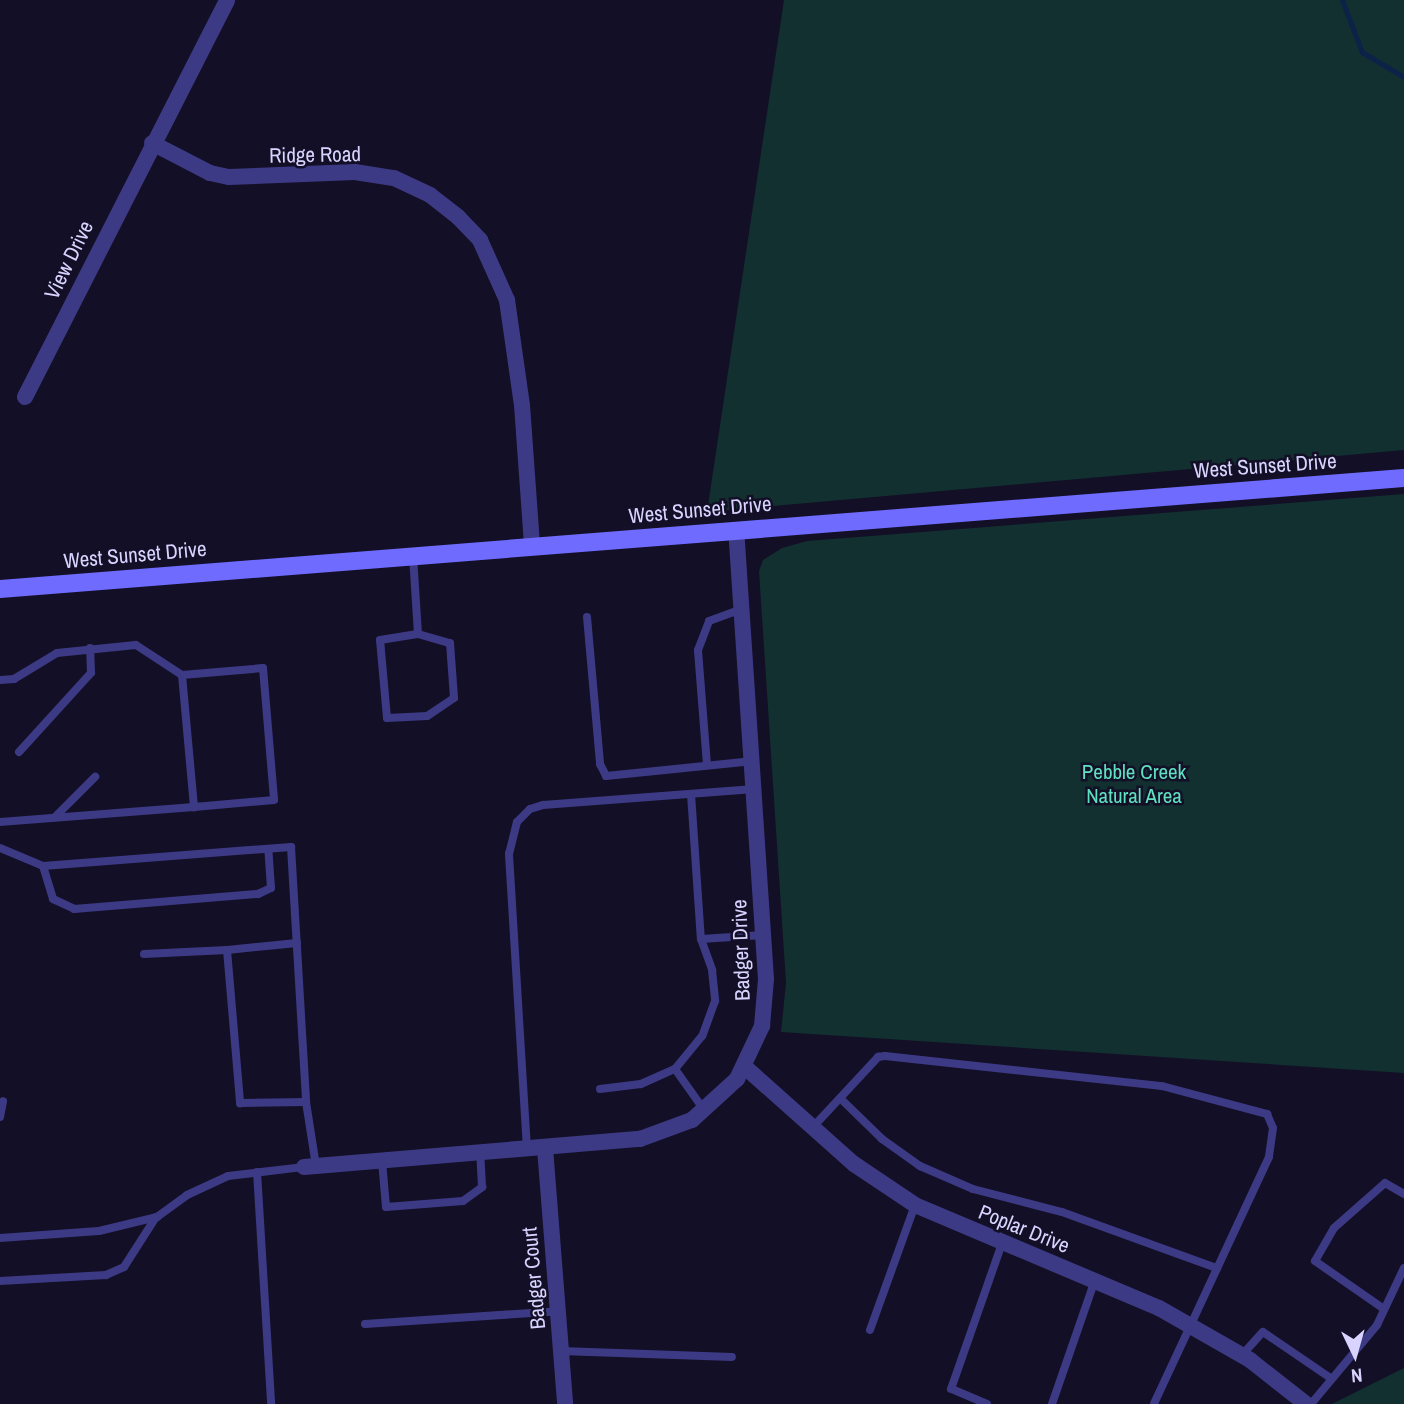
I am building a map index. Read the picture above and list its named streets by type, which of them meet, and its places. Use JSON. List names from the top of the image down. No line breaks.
{"streets":{"main road":["West Sunset Drive"],"street":["Ridge Road","View Drive","Badger Drive","Poplar Drive","Badger Court"]},"crossings":[["Ridge Road","View Drive"],["Ridge Road","West Sunset Drive"],["West Sunset Drive","Badger Drive"],["Badger Drive","Poplar Drive"],["Badger Drive","Badger Court"]],"parks":["Pebble Creek Natural Area"],"north":"bottom"}
